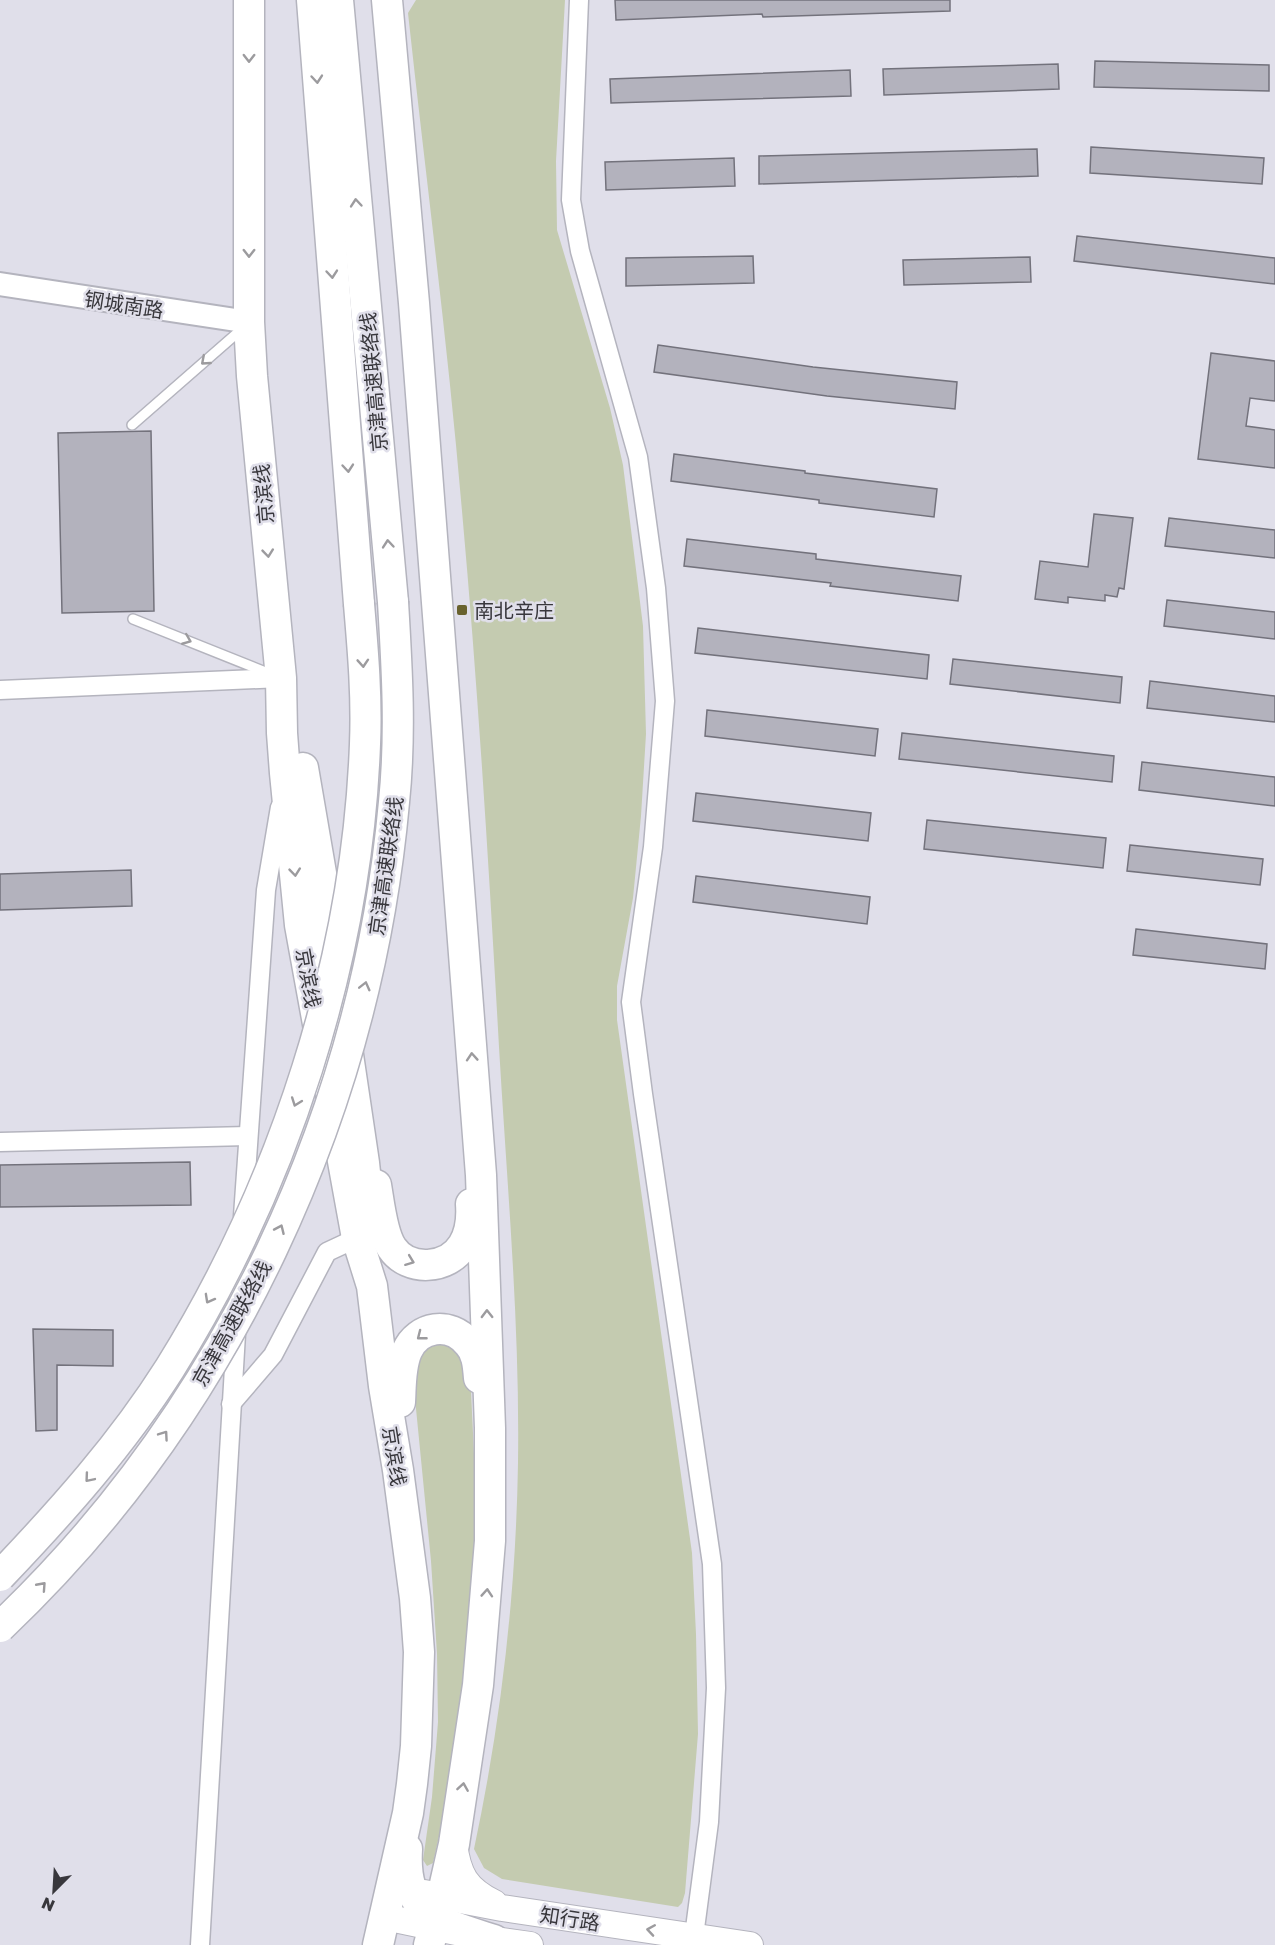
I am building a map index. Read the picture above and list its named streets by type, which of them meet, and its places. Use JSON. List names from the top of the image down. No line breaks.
{"streets":{"highway":["京津高速联络线","京滨线"],"main road":["知行路"],"street":["钢城南路"]},"crossings":[["钢城南路","京滨线"]],"one_way":["知行路"],"places":{"transit":["南北辛庄"]},"north":"bottom left"}
